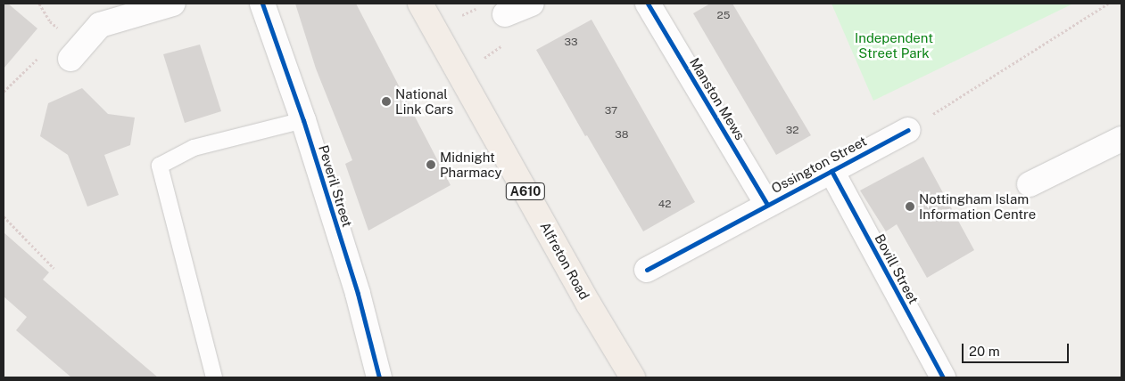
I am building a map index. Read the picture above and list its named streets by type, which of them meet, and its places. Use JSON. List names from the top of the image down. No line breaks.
{"streets":{"main road":["A610","Alfreton Road"],"street":["Manston Mews","Ossington Street","Peveril Street","Bovill Street"]},"crossings":[["Manston Mews","Ossington Street"],["Ossington Street","Bovill Street"]],"parks":["Independent Street Park"],"places":["National Link Cars","Midnight Pharmacy","Nottingham Islam Information Centre"],"house_numbers":["25","33","37","32","38","42"],"scale_bar":"20 m"}
